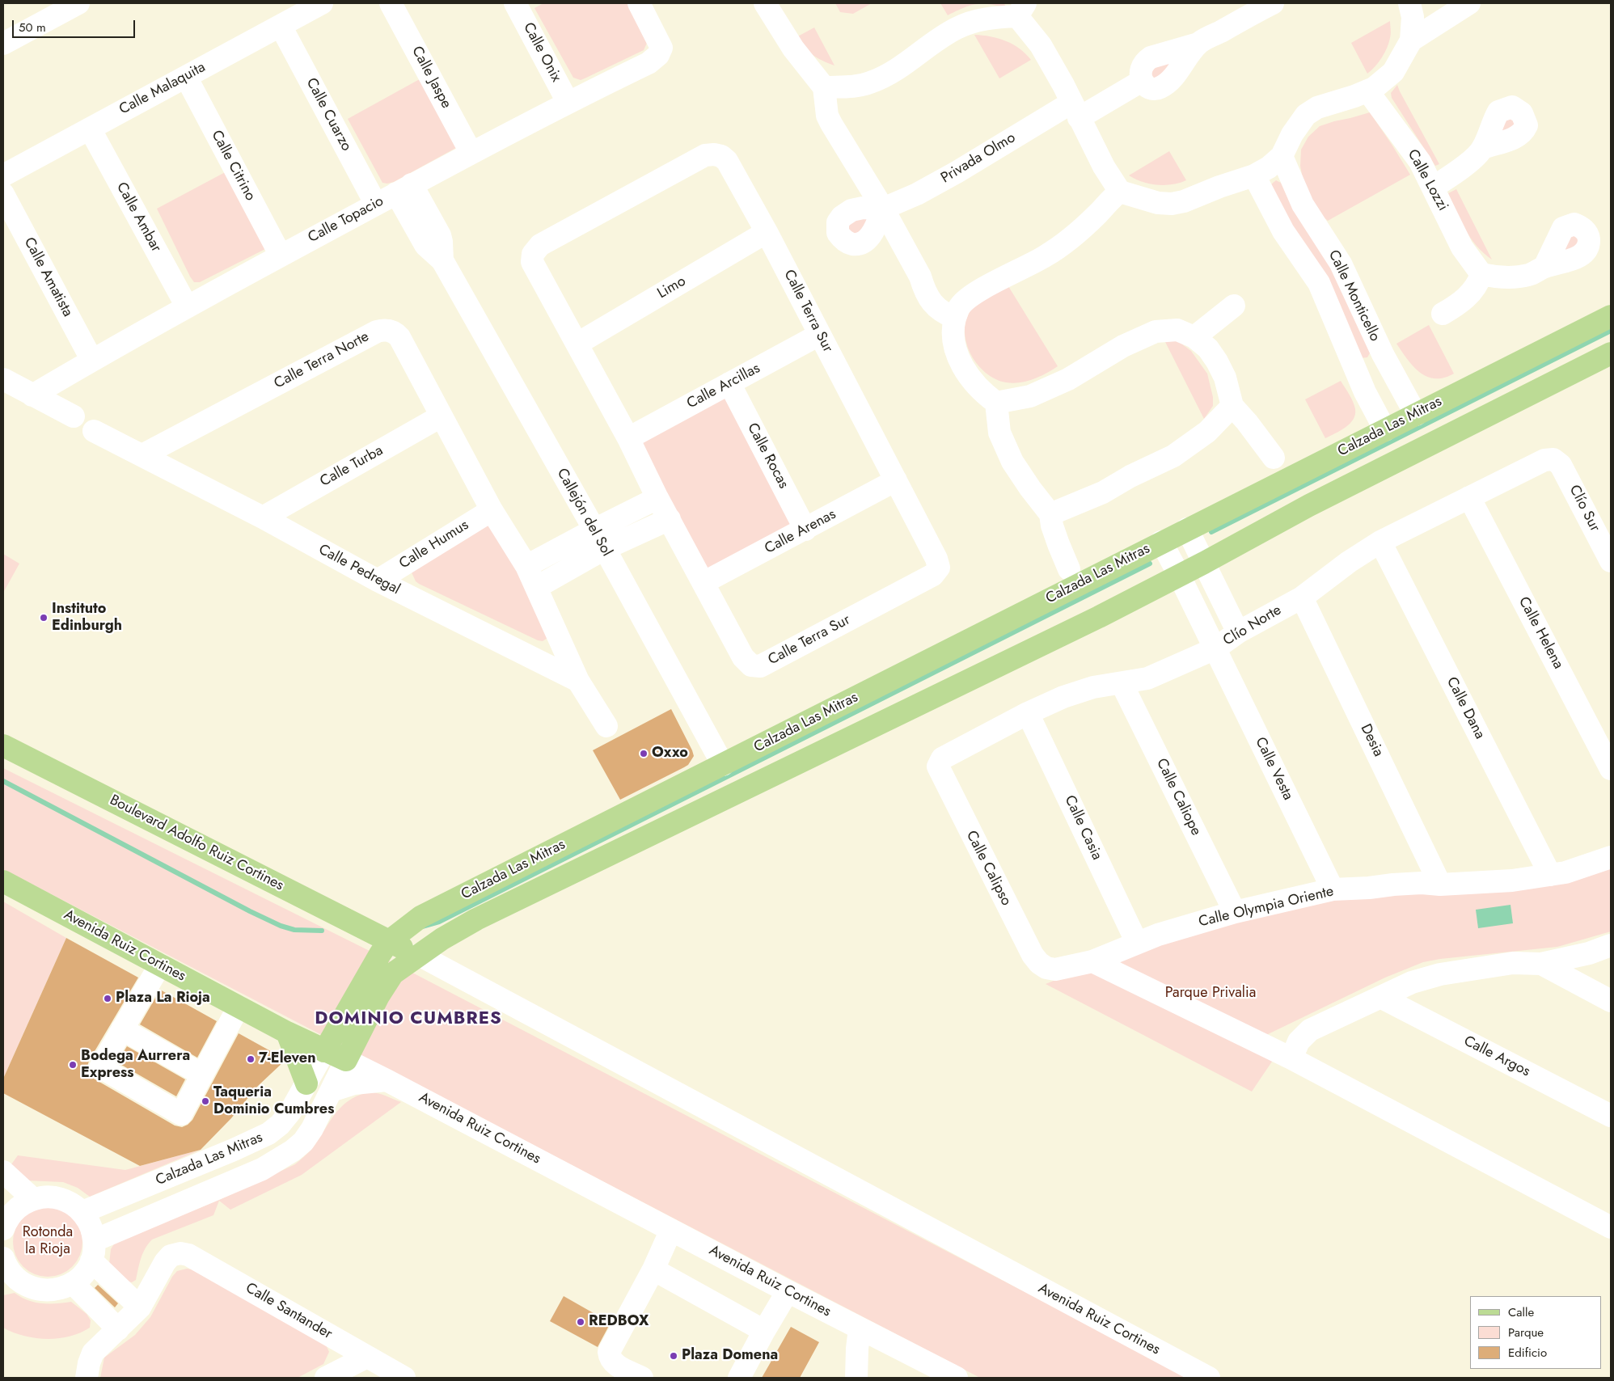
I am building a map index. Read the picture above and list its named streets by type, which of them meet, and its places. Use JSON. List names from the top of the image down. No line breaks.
{"streets":{"main road":["Calzada Las Mitras","Boulevard Adolfo Ruiz Cortines","Avenida Ruiz Cortines"],"street":["Calle Onix","Calle Jaspe","Calle Malaquita","Calle Cuarzo","Privada Olmo","Calle Citrino","Calle Lozzi","Calle Ambar","Calle Topacio","Calle Amatista","Limo","Calle Monticello","Calle Terra Sur","Calle Terra Norte","Calle Arcillas","Calle Rocas","Calle Turba","Clío Sur","Callejón del Sol","Calle Arenas","Calle Humus","Calle Pedregal","Clío Norte","Calle Helena","Calle Dana","Desia","Calle Vesta","Calle Caliope","Calle Casia","Calle Calipso","Calle Olympia Oriente","Calle Argos","Calle Santander"]},"crossings":[["Calle Onix","Calle Topacio"],["Calle Jaspe","Calle Topacio"],["Calle Malaquita","Calle Cuarzo"],["Calle Malaquita","Calle Citrino"],["Calle Malaquita","Calle Ambar"],["Calle Cuarzo","Calle Topacio"],["Calle Citrino","Calle Topacio"],["Calle Ambar","Calle Topacio"],["Calle Topacio","Calle Amatista"],["Calle Topacio","Callejón del Sol"],["Limo","Calle Terra Sur"],["Calle Monticello","Calzada Las Mitras"],["Calle Terra Sur","Calle Arcillas"],["Calle Terra Sur","Calle Arenas"],["Calle Terra Norte","Calle Turba"],["Calle Terra Norte","Calle Humus"],["Calle Terra Norte","Calle Pedregal"],["Calle Arcillas","Calle Rocas"],["Calzada Las Mitras","Callejón del Sol"],["Calzada Las Mitras","Calle Vesta"],["Calzada Las Mitras","Boulevard Adolfo Ruiz Cortines"],["Calzada Las Mitras","Avenida Ruiz Cortines"],["Calle Rocas","Calle Arenas"],["Calle Turba","Calle Pedregal"],["Clío Sur","Clío Norte"],["Calle Humus","Calle Pedregal"],["Clío Norte","Calle Helena"],["Clío Norte","Calle Dana"],["Clío Norte","Desia"],["Clío Norte","Calle Vesta"],["Clío Norte","Calle Caliope"],["Clío Norte","Calle Casia"],["Clío Norte","Calle Calipso"],["Calle Dana","Calle Olympia Oriente"],["Desia","Calle Olympia Oriente"],["Calle Vesta","Calle Olympia Oriente"],["Calle Caliope","Calle Olympia Oriente"],["Calle Casia","Calle Olympia Oriente"],["Boulevard Adolfo Ruiz Cortines","Avenida Ruiz Cortines"],["Calle Calipso","Calle Olympia Oriente"]],"districts":["DOMINIO CUMBRES"],"parks":["Parque Privalia","Rotonda la Rioja"],"places":["Instituto Edinburgh","Oxxo","Plaza La Rioja","7-Eleven","Bodega Aurrera Express","Taqueria Dominio Cumbres","REDBOX","Plaza Domena"],"legend":["Calle","Parque","Edificio"],"scale_bar":"50 m"}
